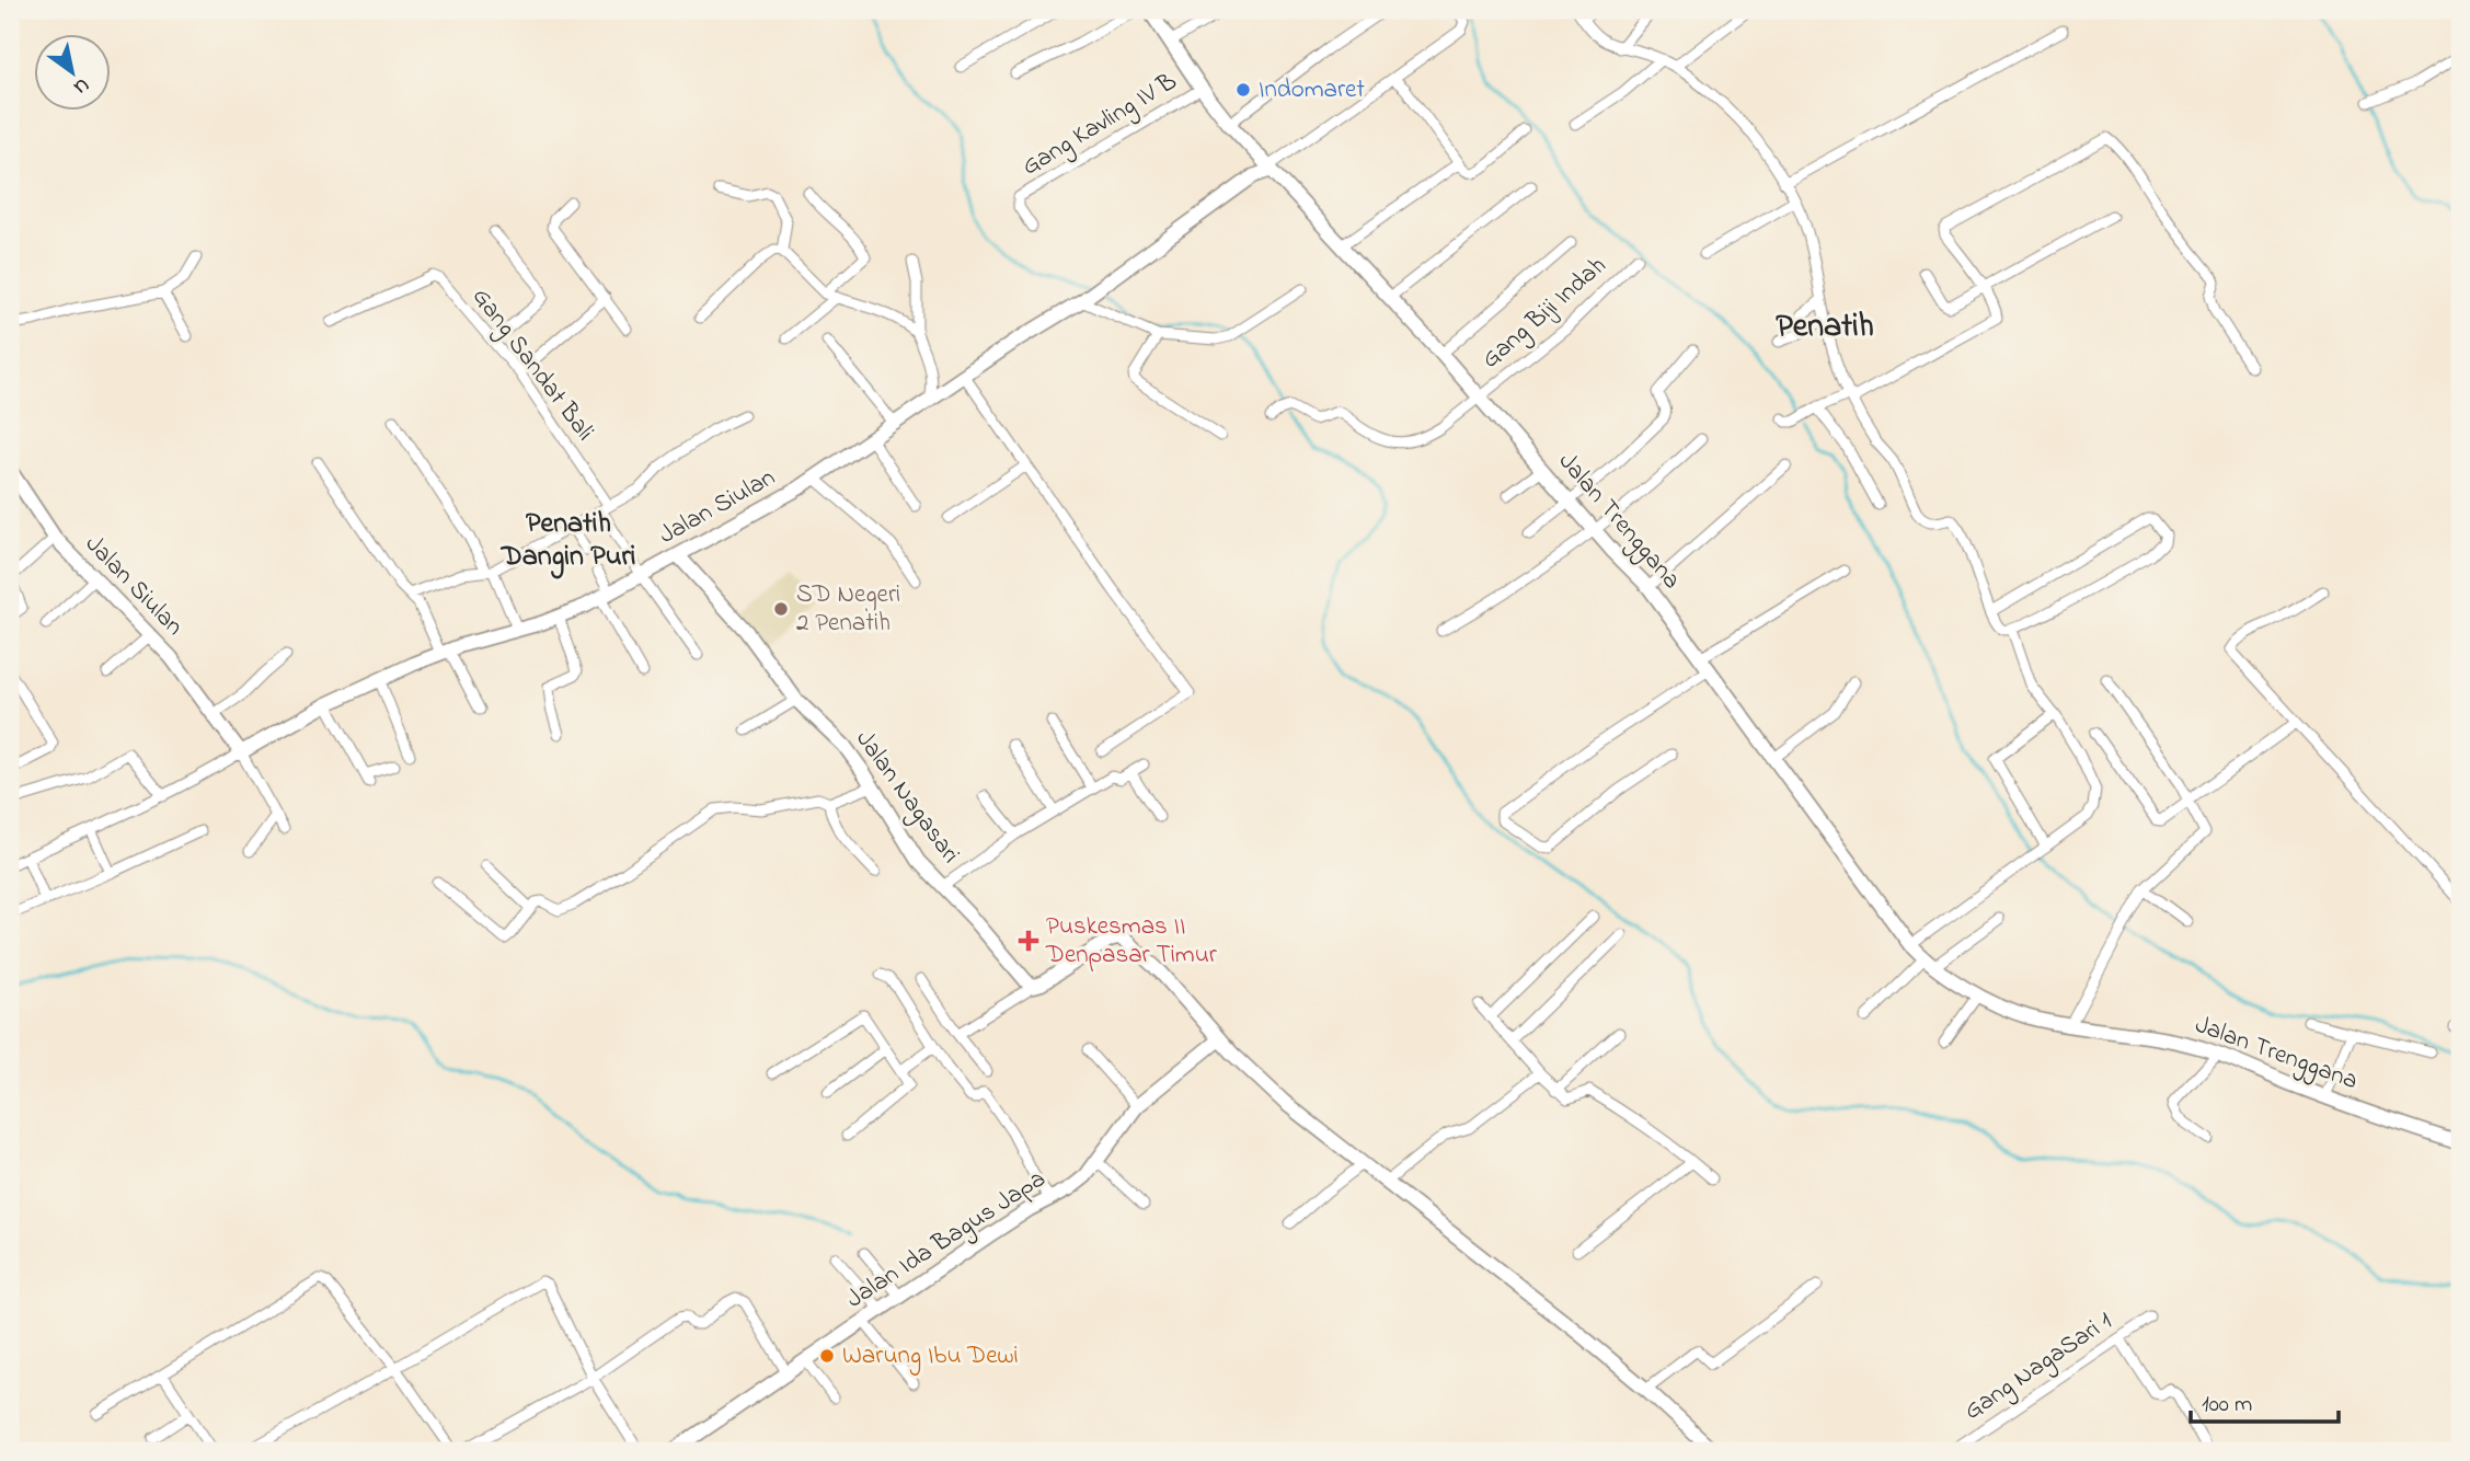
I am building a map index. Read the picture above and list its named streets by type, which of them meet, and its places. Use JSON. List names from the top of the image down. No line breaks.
{"streets":{"street":["Gang Kavling IV B","Gang Biji Indah","Gang Sandat Bali","Jalan Siulan","Jalan Trenggana","Jalan Nagasari","Jalan Ida Bagus Japa","Gang NagaSari 1"]},"crossings":[["Gang Kavling IV B","Jalan Trenggana"],["Gang Biji Indah","Jalan Trenggana"],["Gang Sandat Bali","Jalan Siulan"],["Jalan Siulan","Jalan Trenggana"],["Jalan Siulan","Jalan Nagasari"]],"districts":["Penatih","Penatih Dangin Puri"],"places":{"other":["Indomaret","SD Negeri 2 Penatih","Warung Ibu Dewi"],"health":["Puskesmas II Denpasar Timur"]},"scale_bar":"100 m","north":"bottom right"}
